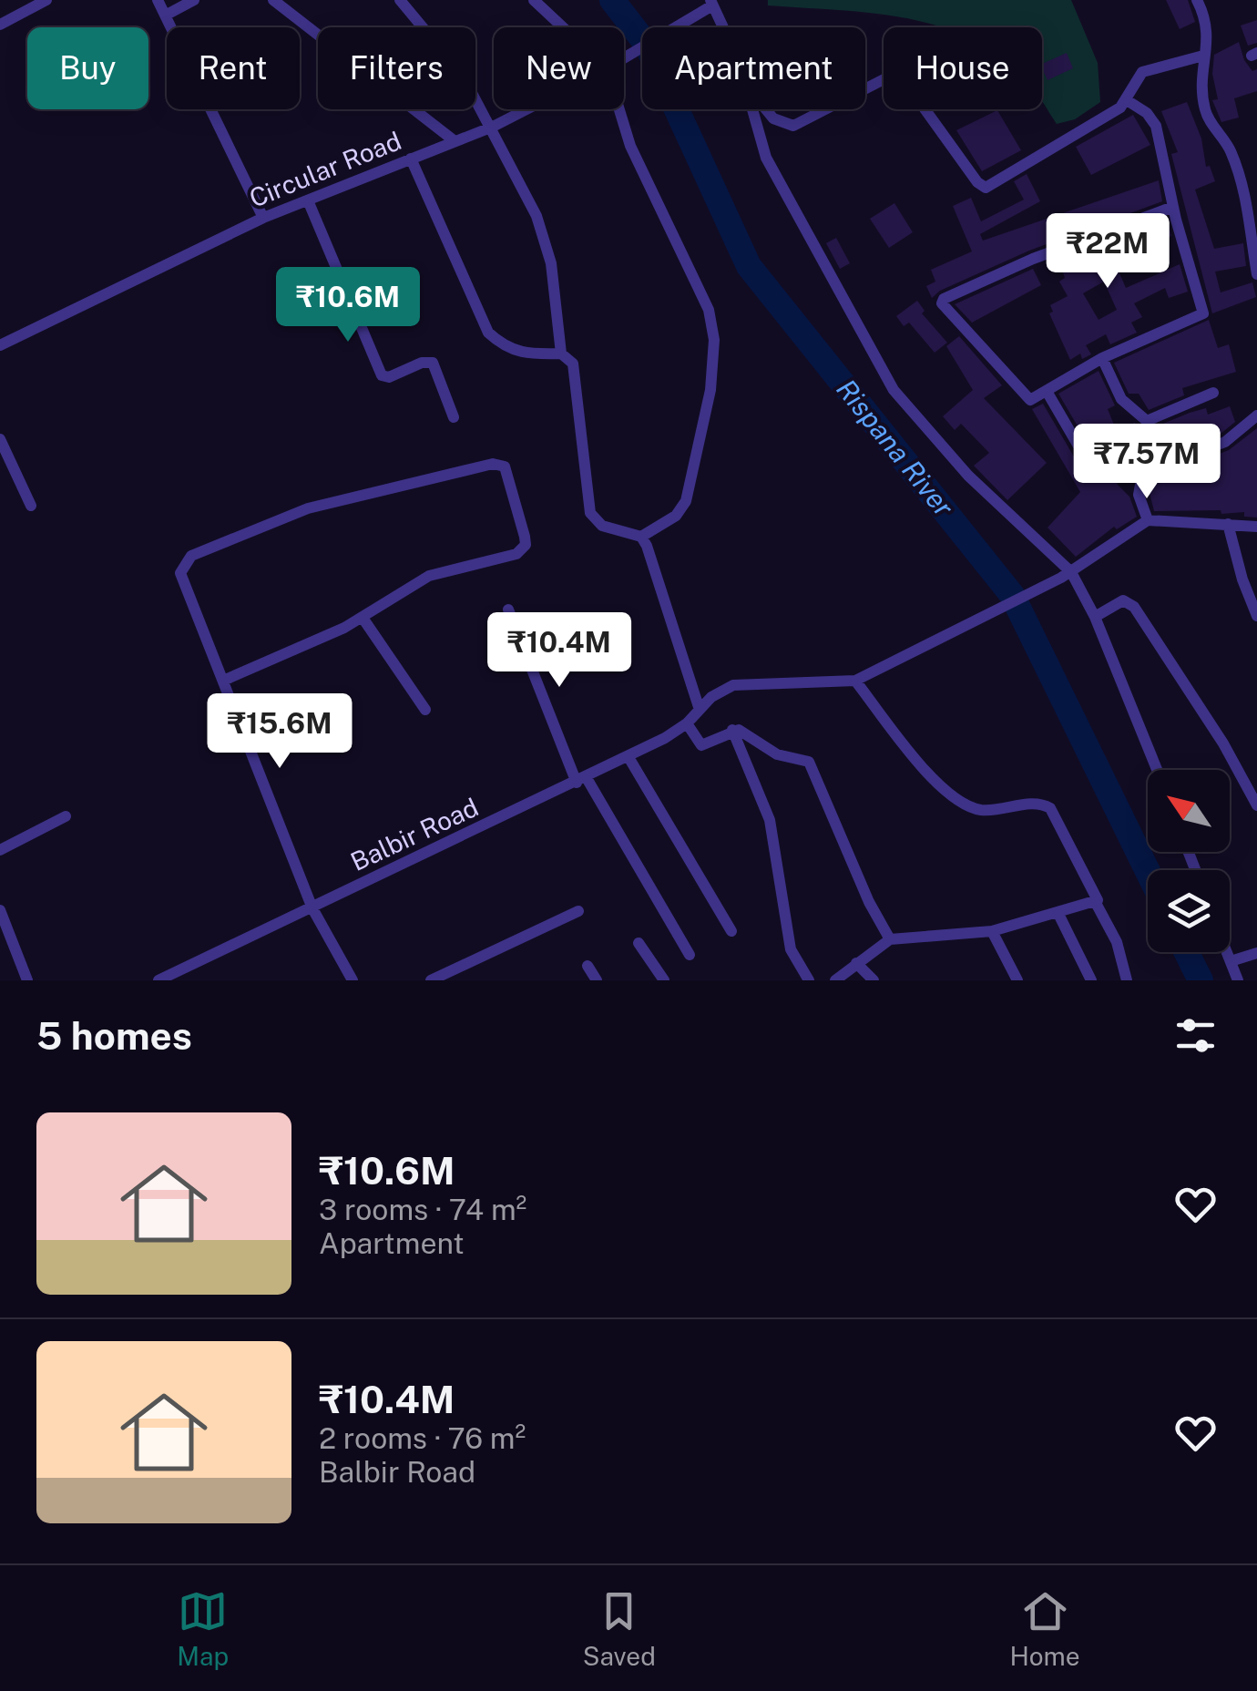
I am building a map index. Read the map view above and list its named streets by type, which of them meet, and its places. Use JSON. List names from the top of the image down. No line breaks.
{"streets":{"street":["Circular Road","Balbir Road"]},"water":["Rispana River"],"north":"top left","page":{"chip":["Buy","Rent","Filters","New","Apartment","House"],"price":["₹22M","₹10.6M","₹7.57M","₹10.4M","₹15.6M"],"heading":"5 homes","list":[{"name":"₹10.6M","note":"3 rooms · 74 m² · Apartment"},{"name":"₹10.4M","note":"2 rooms · 76 m² · Balbir Road"}],"tabs":["Map","Saved","Home"]}}
